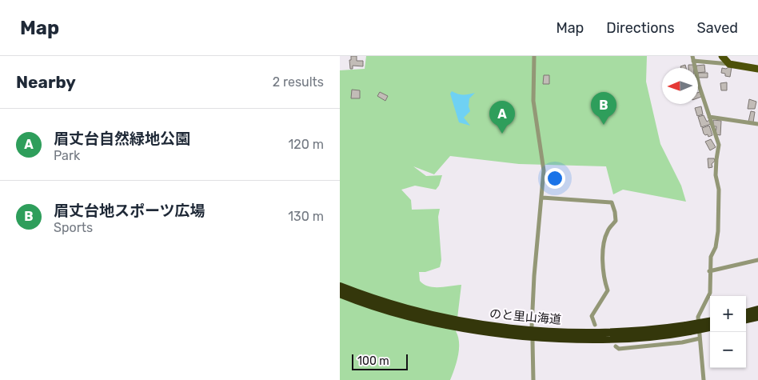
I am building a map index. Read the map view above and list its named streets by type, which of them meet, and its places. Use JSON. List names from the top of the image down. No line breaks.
{"streets":{"highway":["のと里山海道"]},"scale_bar":"100 m","north":"left","page":{"header":"Map","nav":["Map","Directions","Saved"],"heading":["Nearby","2 results"],"pins":["B","A"],"list":[{"mark":"A","name":"眉丈台自然緑地公園","note":"Park","value":"120 m"},{"mark":"B","name":"眉丈台地スポーツ広場","note":"Sports","value":"130 m"}],"map_buttons":["+","−"],"scale":"100 m"}}
